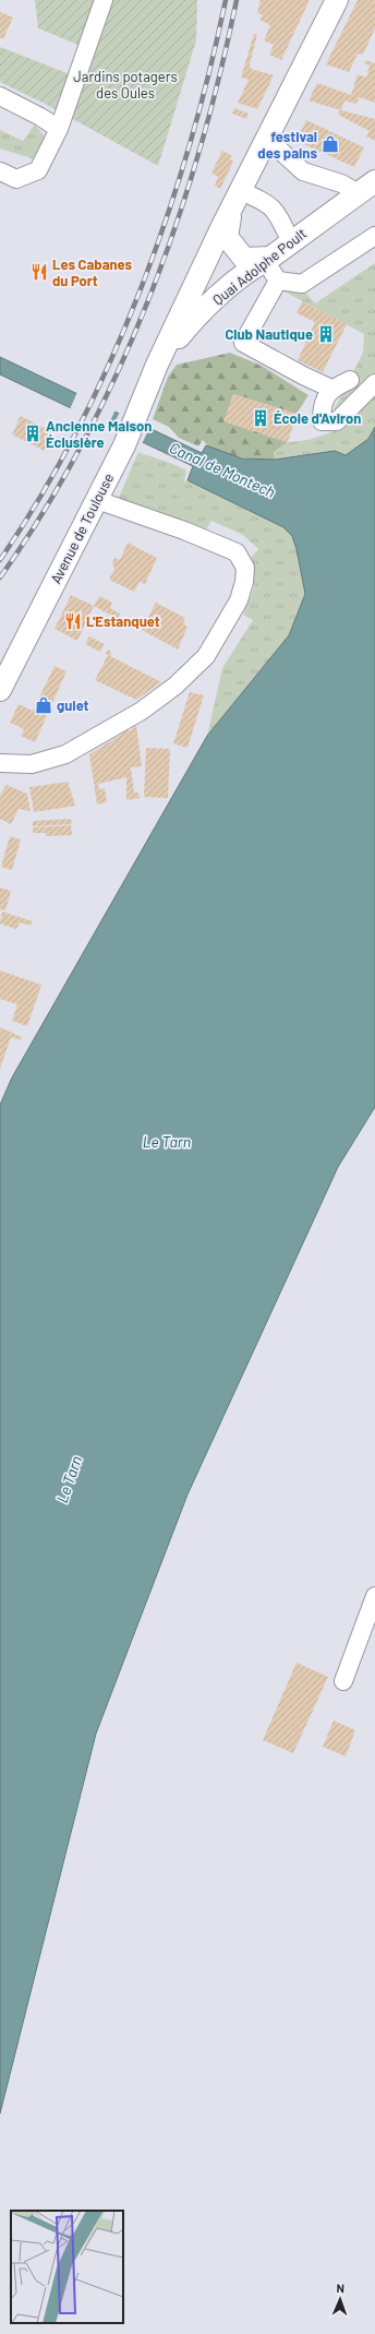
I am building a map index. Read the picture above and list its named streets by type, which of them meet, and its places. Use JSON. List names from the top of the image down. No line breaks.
{"streets":{"main road":["Quai Adolphe Poult","Avenue de Toulouse"]},"crossings":[["Quai Adolphe Poult","Avenue de Toulouse"]],"water":["Canal de Montech","Le Tarn"],"parks":["Jardins potagers des Oules"],"places":{"shop":["festival des pains","guiet"],"restaurant":["Les Cabanes du Port","L'Estanquet"],"building":["Club Nautique","École d'Aviron","Ancienne Maison Éclusière"]},"north":"top"}
